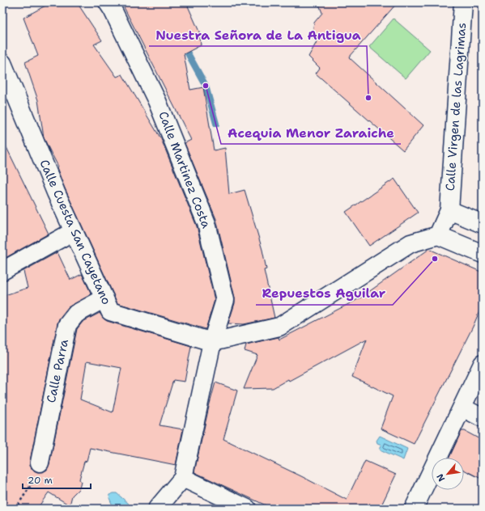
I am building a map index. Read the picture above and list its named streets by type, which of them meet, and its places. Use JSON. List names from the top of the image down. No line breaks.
{"streets":{"street":["Calle Virgen de las Lagrimas","Calle Martinez Costa","Calle Cuesta San Cayetano","Calle Parra"]},"crossings":[["Calle Martinez Costa","Calle Cuesta San Cayetano"],["Calle Cuesta San Cayetano","Calle Parra"]],"places":["Acequia Menor Zaraiche","Nuestra Señora de La Antigua","Repuestos Aguilar"],"scale_bar":"20 m","north":"bottom left"}
